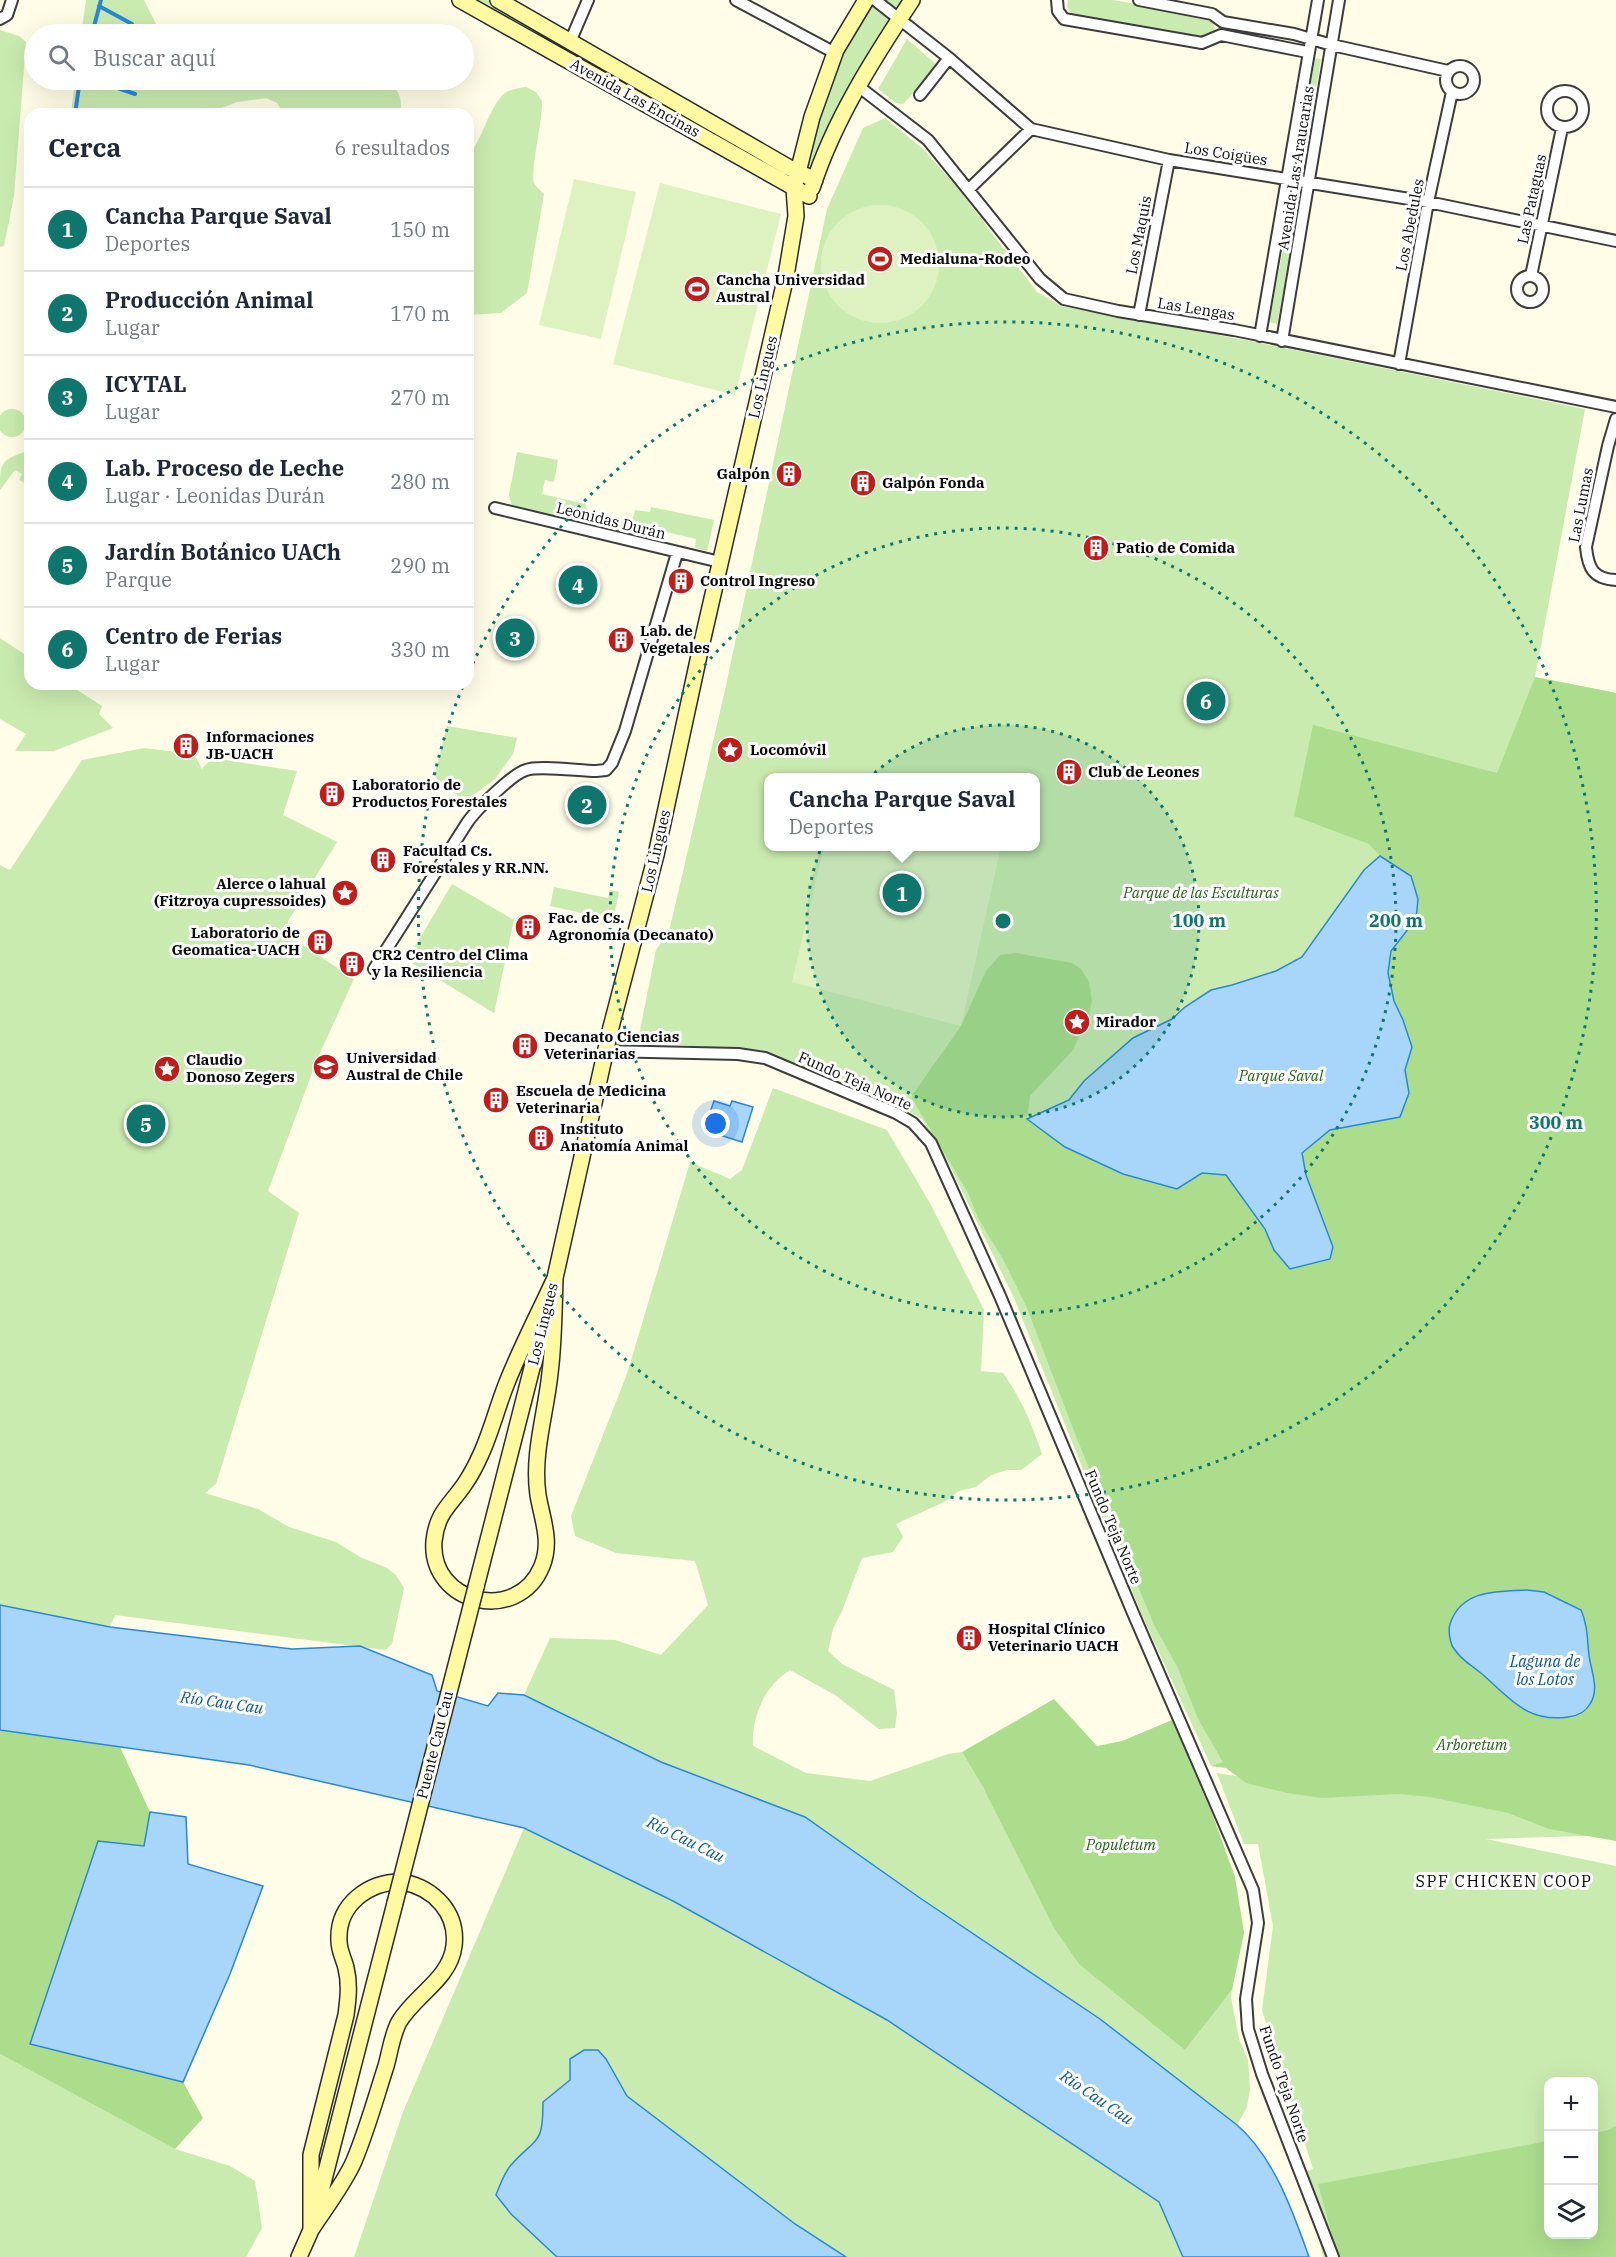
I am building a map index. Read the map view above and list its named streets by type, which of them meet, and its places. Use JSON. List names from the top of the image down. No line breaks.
{"streets":{"main road":["Avenida Las Encinas","Los Lingues","Puente Cau Cau"],"street":["Los Coigües","Avenida Las Araucarias","Las Pataguas","Los Abedules","Los Maquis","Las Lengas","Las Lumas","Leonidas Durán","Fundo Teja Norte"]},"crossings":[["Avenida Las Encinas","Los Lingues"],["Los Coigües","Avenida Las Araucarias"],["Los Coigües","Las Pataguas"],["Los Coigües","Los Abedules"],["Los Coigües","Los Maquis"],["Los Coigües","Los Lingues"],["Avenida Las Araucarias","Las Lengas"],["Los Abedules","Las Lengas"],["Los Maquis","Las Lengas"],["Las Lengas","Los Lingues"],["Los Lingues","Leonidas Durán"],["Los Lingues","Fundo Teja Norte"],["Los Lingues","Puente Cau Cau"]],"districts":["SPF CHICKEN COOP"],"water":["Laguna de los Lotos","Río Cau Cau"],"parks":["Parque de las Esculturas","Parque Saval","Arboretum","Populetum"],"places":{"sports":["Medialuna-Rodeo","Cancha Universidad Austral"],"building":["Galpón","Galpón Fonda","Patio de Comida","Control Ingreso","Lab. de Vegetales","Informaciones JB-UACH","Club de Leones","Laboratorio de Productos Forestales","Facultad Cs. Forestales y RR.NN.","Fac. de Cs. Agronomía (Decanato)","Laboratorio de Geomatica-UACH","CR2 Centro del Clima y la Resiliencia","Decanato Ciencias Veterinarias","Escuela de Medicina Veterinaria","Instituto Anatomía Animal","Hospital Clínico Veterinario UACH"],"place":["Locomóvil","Alerce o lahual (Fitzroya cupressoides)","Mirador","Claudio Donoso Zegers"],"school or university":["Universidad Austral de Chile"]},"page":{"search":"Buscar aquí","heading":["Cerca","6 resultados"],"list":[{"mark":"1","name":"Cancha Parque Saval","note":"Deportes","value":"150 m"},{"mark":"2","name":"Producción Animal","note":"Lugar","value":"170 m"},{"mark":"3","name":"ICYTAL","note":"Lugar","value":"270 m"},{"mark":"4","name":"Lab. Proceso de Leche","note":"Lugar · Leonidas Durán","value":"280 m"},{"mark":"5","name":"Jardín Botánico UACh","note":"Parque","value":"290 m"},{"mark":"6","name":"Centro de Ferias","note":"Lugar","value":"330 m"}],"pins":["4","3","6","2","1","5"],"popup":["Cancha Parque Saval","Deportes"],"map_buttons":["+","−"]},"rings":["100 m","200 m","300 m"]}
